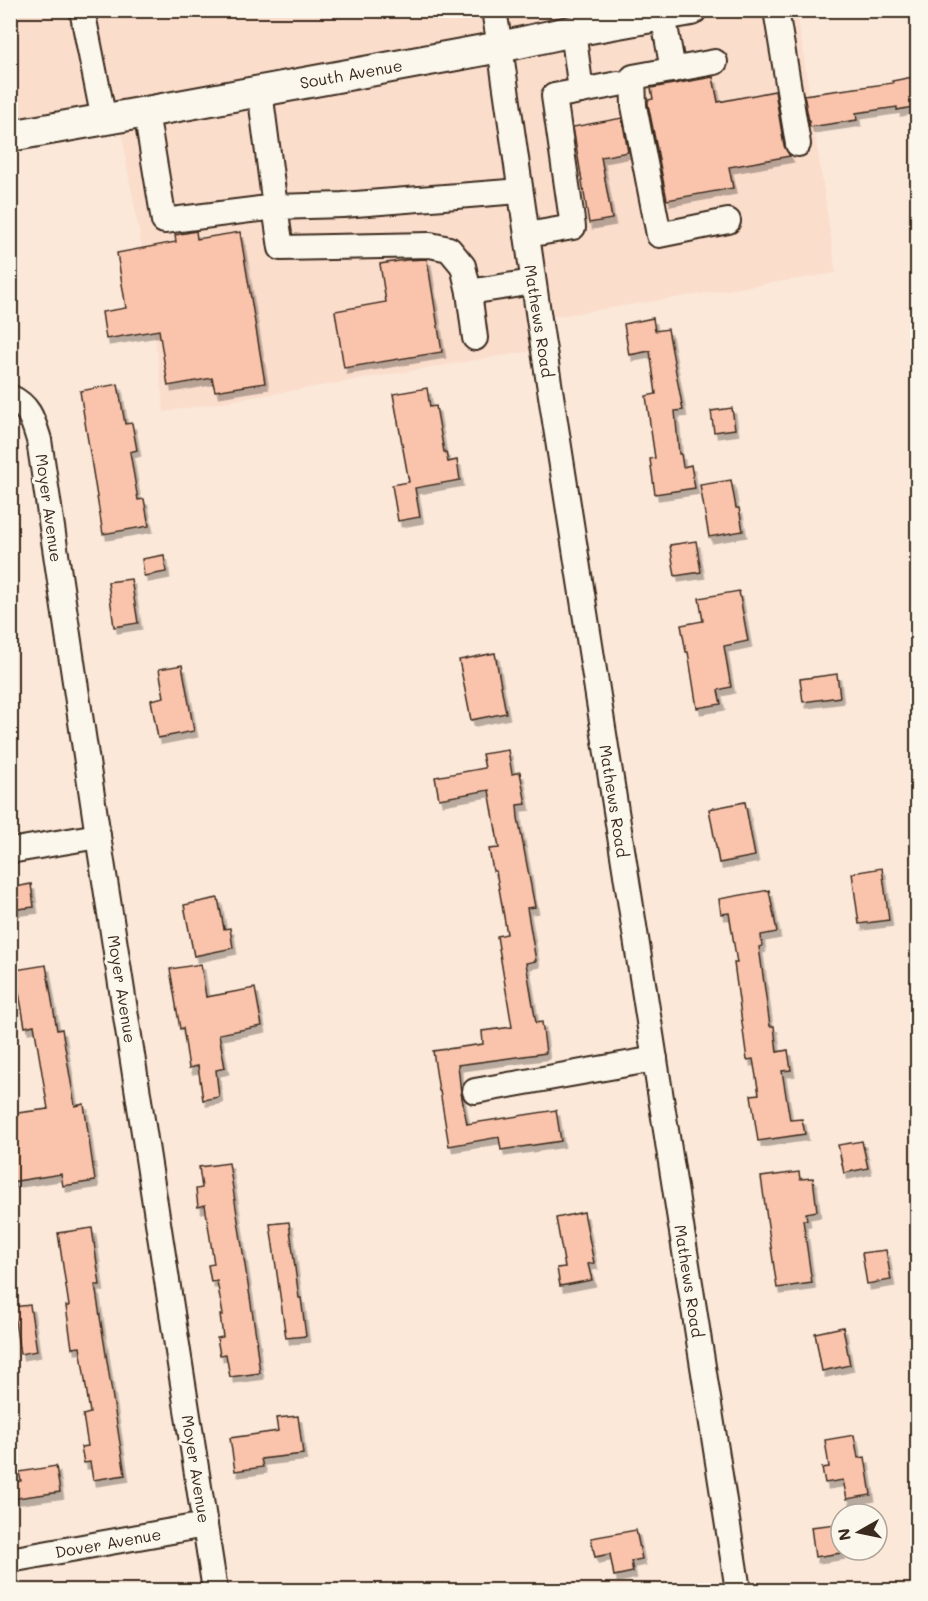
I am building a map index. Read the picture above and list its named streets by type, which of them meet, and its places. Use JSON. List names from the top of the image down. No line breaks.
{"streets":{"main road":["South Avenue"],"street":["Mathews Road","Moyer Avenue","Dover Avenue"]},"crossings":[["South Avenue","Mathews Road"],["Moyer Avenue","Dover Avenue"]],"north":"left"}
